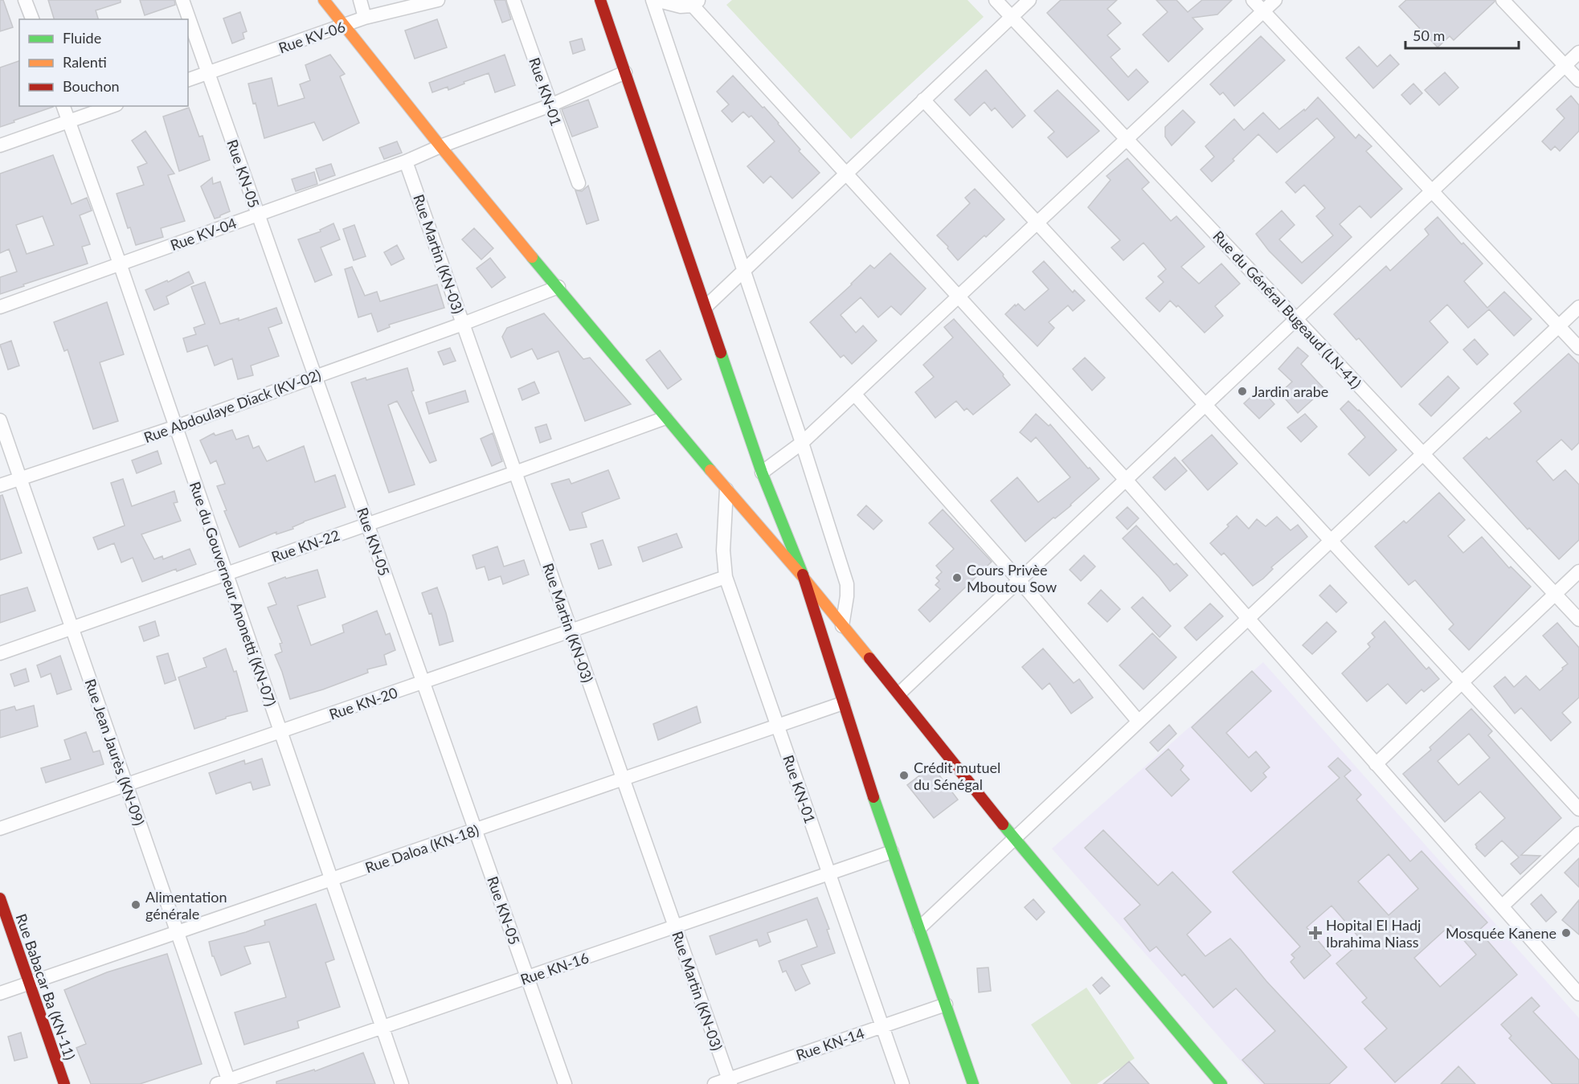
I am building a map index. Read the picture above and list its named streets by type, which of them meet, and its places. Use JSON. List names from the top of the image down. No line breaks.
{"streets":{"main road":["Rue Babacar Ba (KN-11)"],"street":["Rue KV-06","Rue KN-01","Rue KN-05","Rue KV-04","Rue Martin (KN-03)","Rue du Général Bugeaud (LN-41)","Rue Abdoulaye Diack (KV-02)","Rue KN-22","Rue du Gouverneur Anonetti (KN-07)","Rue KN-20","Rue Jean Jaurès (KN-09)","Rue Daloa (KN-18)","Rue KN-16","Rue KN-14"]},"crossings":[["Rue KV-06","Rue KN-05"],["Rue KN-01","Rue KV-04"],["Rue KN-01","Rue KN-20"],["Rue KN-01","Rue Daloa (KN-18)"],["Rue KN-01","Rue KN-16"],["Rue KN-01","Rue KN-14"],["Rue KN-05","Rue KV-04"],["Rue KN-05","Rue Abdoulaye Diack (KV-02)"],["Rue KN-05","Rue KN-22"],["Rue KN-05","Rue KN-20"],["Rue KN-05","Rue Daloa (KN-18)"],["Rue KN-05","Rue KN-16"],["Rue KV-04","Rue Martin (KN-03)"],["Rue KV-04","Rue du Gouverneur Anonetti (KN-07)"],["Rue Martin (KN-03)","Rue Abdoulaye Diack (KV-02)"],["Rue Martin (KN-03)","Rue KN-22"],["Rue Martin (KN-03)","Rue KN-20"],["Rue Martin (KN-03)","Rue Daloa (KN-18)"],["Rue Martin (KN-03)","Rue KN-16"],["Rue Martin (KN-03)","Rue KN-14"],["Rue Abdoulaye Diack (KV-02)","Rue du Gouverneur Anonetti (KN-07)"],["Rue Abdoulaye Diack (KV-02)","Rue Jean Jaurès (KN-09)"],["Rue KN-22","Rue du Gouverneur Anonetti (KN-07)"],["Rue KN-22","Rue Jean Jaurès (KN-09)"],["Rue du Gouverneur Anonetti (KN-07)","Rue KN-20"],["Rue du Gouverneur Anonetti (KN-07)","Rue Daloa (KN-18)"],["Rue du Gouverneur Anonetti (KN-07)","Rue KN-16"],["Rue KN-20","Rue Jean Jaurès (KN-09)"],["Rue Jean Jaurès (KN-09)","Rue Daloa (KN-18)"],["Rue Jean Jaurès (KN-09)","Rue KN-16"],["Rue Daloa (KN-18)","Rue Babacar Ba (KN-11)"]],"places":{"other":["Jardin arabe","Cours Privèe Mboutou Sow","Crédit mutuel du Sénégal","Alimentation générale","Mosquée Kanene"],"health":["Hopital El Hadj Ibrahima Niass"]},"legend":["Fluide","Ralenti","Bouchon"],"scale_bar":"50 m"}
